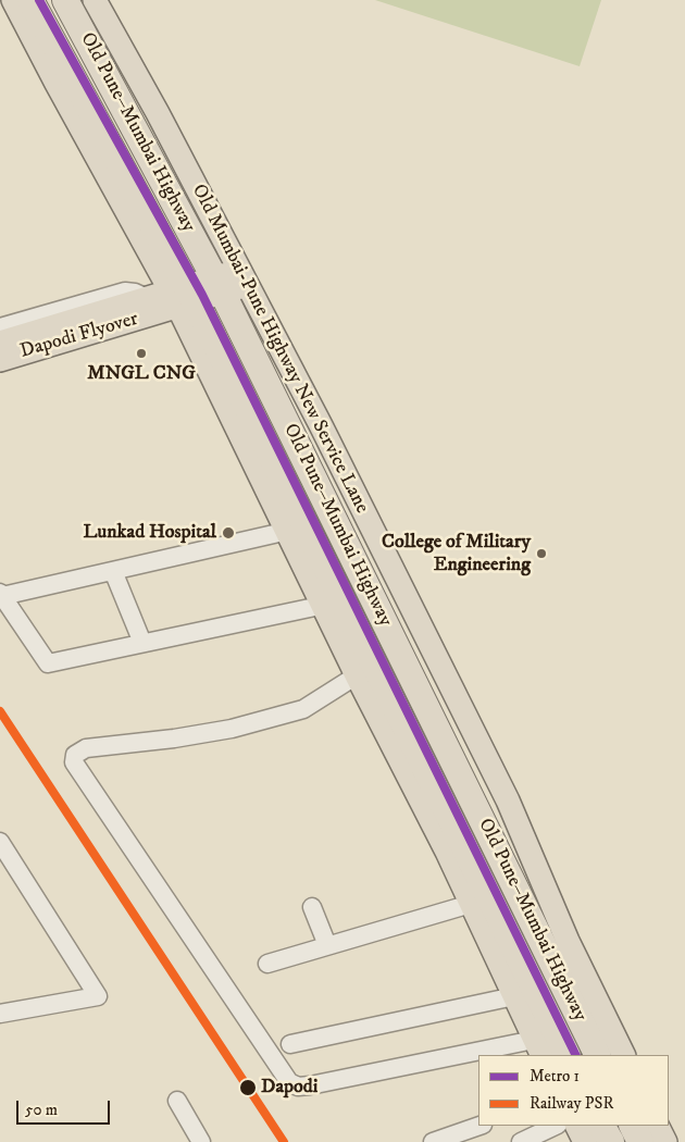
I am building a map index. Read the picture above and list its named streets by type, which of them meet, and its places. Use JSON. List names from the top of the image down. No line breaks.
{"streets":{"highway":["Old Pune–Mumbai Highway"],"main road":["Dapodi Flyover","Old Mumbai-Pune Highway New Service Lane"]},"crossings":[["Old Pune–Mumbai Highway","Dapodi Flyover"],["Old Pune–Mumbai Highway","Old Mumbai-Pune Highway New Service Lane"]],"places":["MNGL CNG","Lunkad Hospital","College of Military Engineering","Dapodi"],"lines":["metro line 1","rail line PSR"],"legend":["Metro 1","Railway PSR"],"scale_bar":"50 m"}
